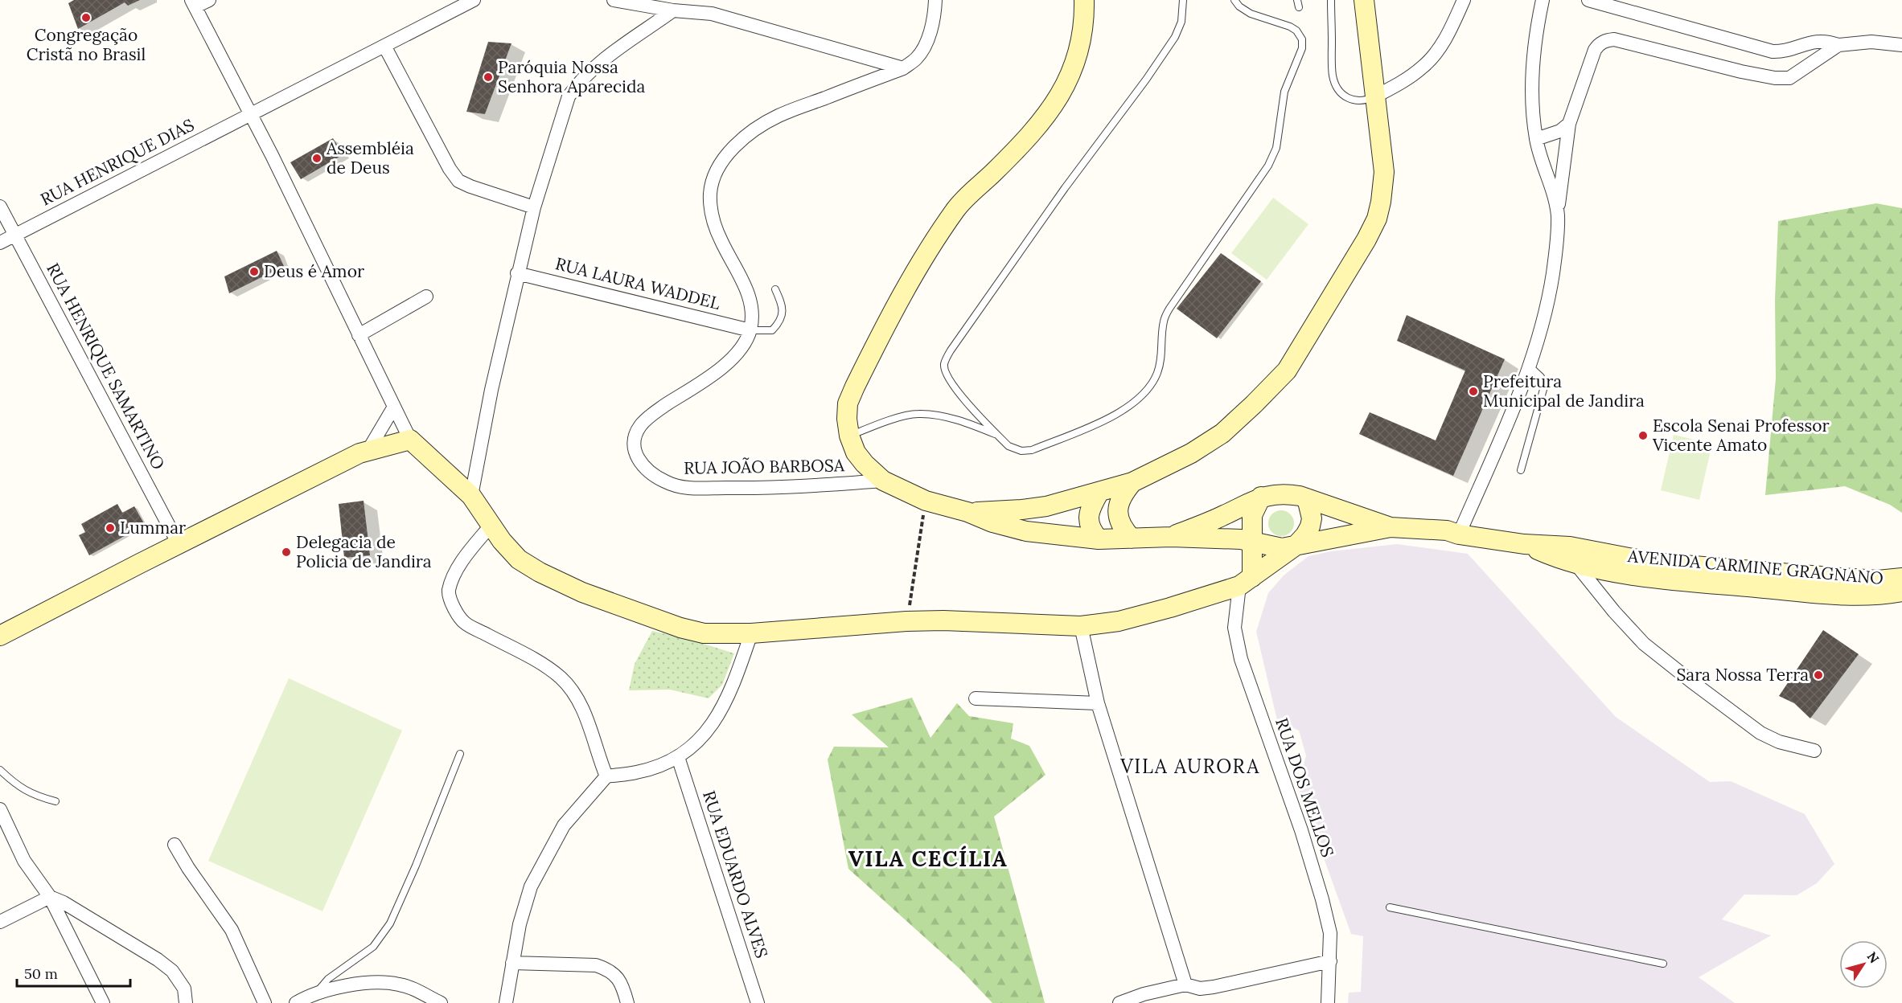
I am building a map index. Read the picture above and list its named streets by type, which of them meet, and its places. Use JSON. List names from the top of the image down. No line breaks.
{"streets":{"street":["RUA HENRIQUE DIAS","RUA LAURA WADDEL","RUA HENRIQUE SAMARTINO","RUA JOÃO BARBOSA","AVENIDA CARMINE GRAGNANO","RUA DOS MELLOS","RUA EDUARDO ALVES"]},"crossings":[["RUA HENRIQUE DIAS","RUA HENRIQUE SAMARTINO"],["RUA LAURA WADDEL","RUA JOÃO BARBOSA"],["RUA JOÃO BARBOSA","AVENIDA CARMINE GRAGNANO"]],"districts":["VILA AURORA","VILA CECÍLIA"],"places":["Congregação Cristã no Brasil","Paróquia Nossa Senhora Aparecida","Assembléia de Deus","Deus é Amor","Prefeitura Municipal de Jandira","Escola Senai Professor Vicente Amato","Lummar","Delegacia de Policia de Jandira","Sara Nossa Terra"],"scale_bar":"50 m","north":"top right"}
